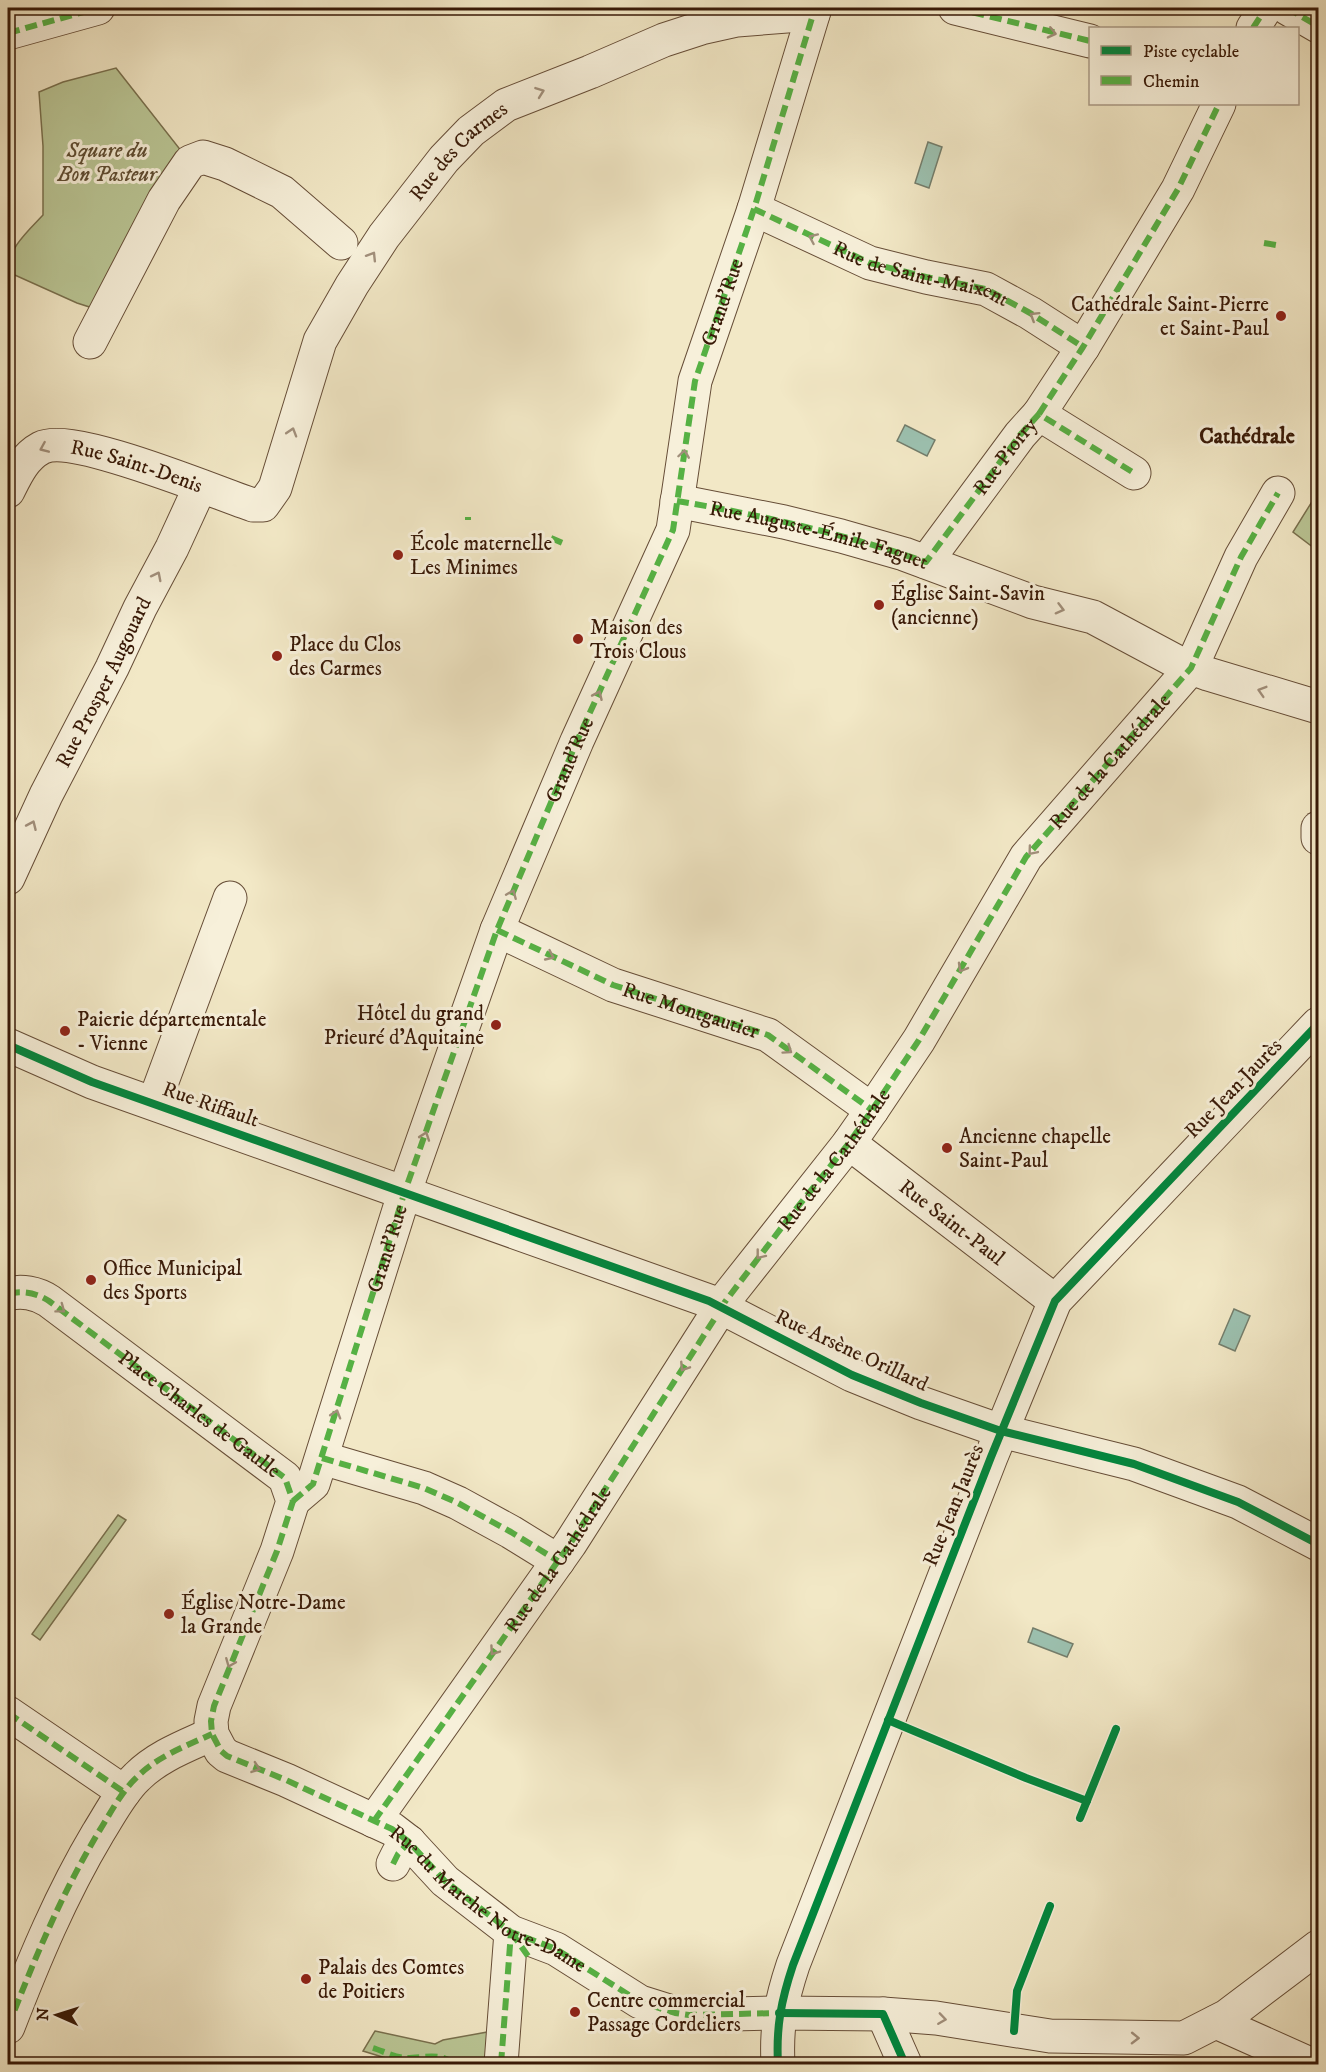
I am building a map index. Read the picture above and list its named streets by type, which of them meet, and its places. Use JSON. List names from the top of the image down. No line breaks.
{"streets":{"street":["Rue des Carmes","Rue de Saint-Maixent","Grand'Rue","Rue Piorry","Rue Saint-Denis","Rue Auguste-Émile Faguet","Rue Prosper Augouard","Rue de la Cathédrale","Rue Montgautier","Rue Jean Jaurès","Rue Riffault","Rue Saint-Paul","Rue Arsène Orillard","Place Charles de Gaulle","Rue du Marché Notre-Dame"]},"crossings":[["Rue des Carmes","Grand'Rue"],["Rue des Carmes","Rue Saint-Denis"],["Rue de Saint-Maixent","Grand'Rue"],["Grand'Rue","Rue Auguste-Émile Faguet"],["Grand'Rue","Rue Montgautier"],["Grand'Rue","Rue Riffault"],["Grand'Rue","Rue Arsène Orillard"],["Grand'Rue","Place Charles de Gaulle"],["Rue Piorry","Rue Auguste-Émile Faguet"],["Rue Saint-Denis","Rue Prosper Augouard"],["Rue Auguste-Émile Faguet","Rue de la Cathédrale"],["Rue de la Cathédrale","Rue Montgautier"],["Rue de la Cathédrale","Rue Saint-Paul"],["Rue de la Cathédrale","Rue Arsène Orillard"],["Rue de la Cathédrale","Rue du Marché Notre-Dame"],["Rue Jean Jaurès","Rue Saint-Paul"],["Rue Jean Jaurès","Rue Arsène Orillard"],["Rue Jean Jaurès","Rue du Marché Notre-Dame"],["Rue Riffault","Rue Arsène Orillard"],["Place Charles de Gaulle","Rue du Marché Notre-Dame"]],"one_way":["Rue des Carmes","Grand'Rue","Rue Saint-Denis","Rue Prosper Augouard","Rue de la Cathédrale","Rue Montgautier","Rue du Marché Notre-Dame"],"districts":["Cathédrale"],"parks":["Square du Bon Pasteur"],"places":["Cathédrale Saint-Pierre et Saint-Paul","École maternelle Les Minimes","Église Saint-Savin (ancienne)","Maison des Trois Clous","Place du Clos des Carmes","Hôtel du grand Prieuré d'Aquitaine","Paierie départementale - Vienne","Ancienne chapelle Saint-Paul","Office Municipal des Sports","Église Notre-Dame la Grande","Palais des Comtes de Poitiers","Centre commercial Passage Cordeliers"],"legend":["Piste cyclable","Chemin"],"north":"left"}
